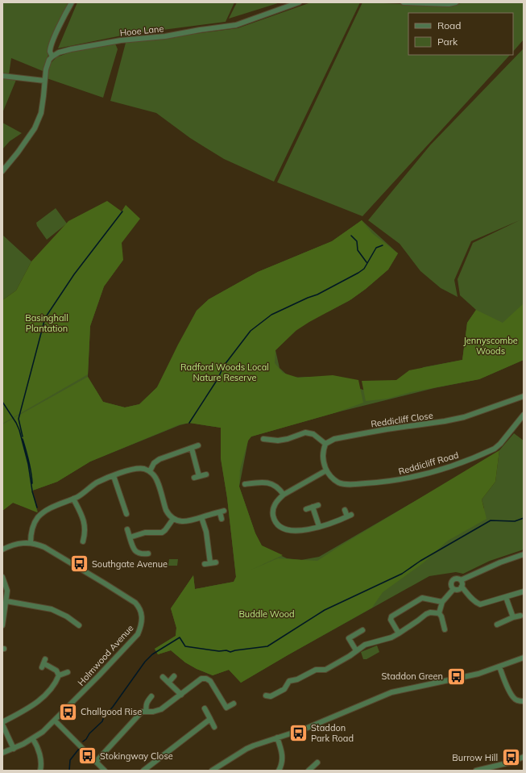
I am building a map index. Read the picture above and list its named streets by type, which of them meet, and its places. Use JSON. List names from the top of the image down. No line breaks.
{"streets":{"street":["Hooe Lane","Reddicliff Close","Reddicliff Road","Holmwood Avenue"]},"parks":["Basinghall Plantation","Jennyscombe Woods","Radford Woods Local Nature Reserve","Buddle Wood"],"places":{"bus stop":["Southgate Avenue","Staddon Green","Challgood Rise","Staddon Park Road","Stokingway Close","Burrow Hill"]},"legend":["Road","Park"]}
